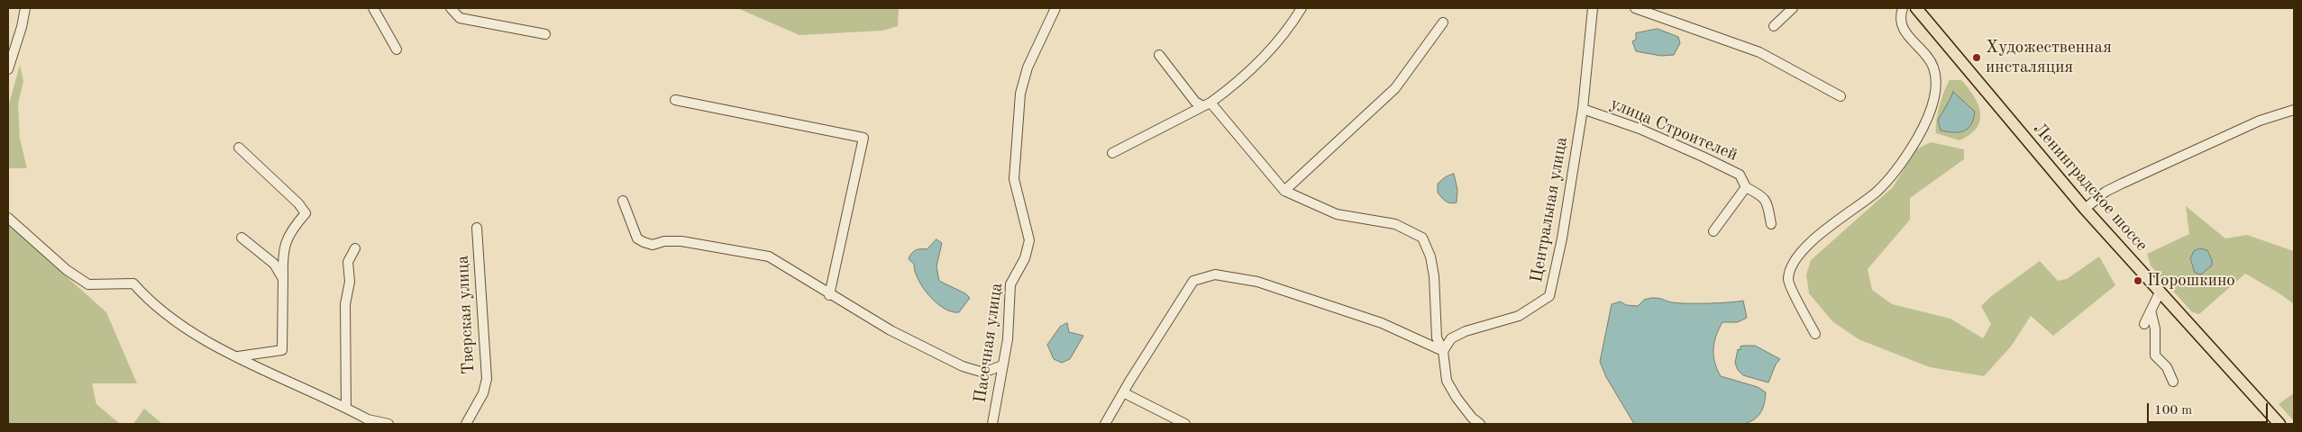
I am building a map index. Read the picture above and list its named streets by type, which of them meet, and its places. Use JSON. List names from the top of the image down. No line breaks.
{"streets":{"main road":["Ленинградское шоссе"],"street":["улица Строителей","Центральная улица","Тверская улица","Пасечная улица"]},"crossings":[["улица Строителей","Центральная улица"]],"places":["Художественная инсталяция","Порошкино"],"scale_bar":"100 m"}
